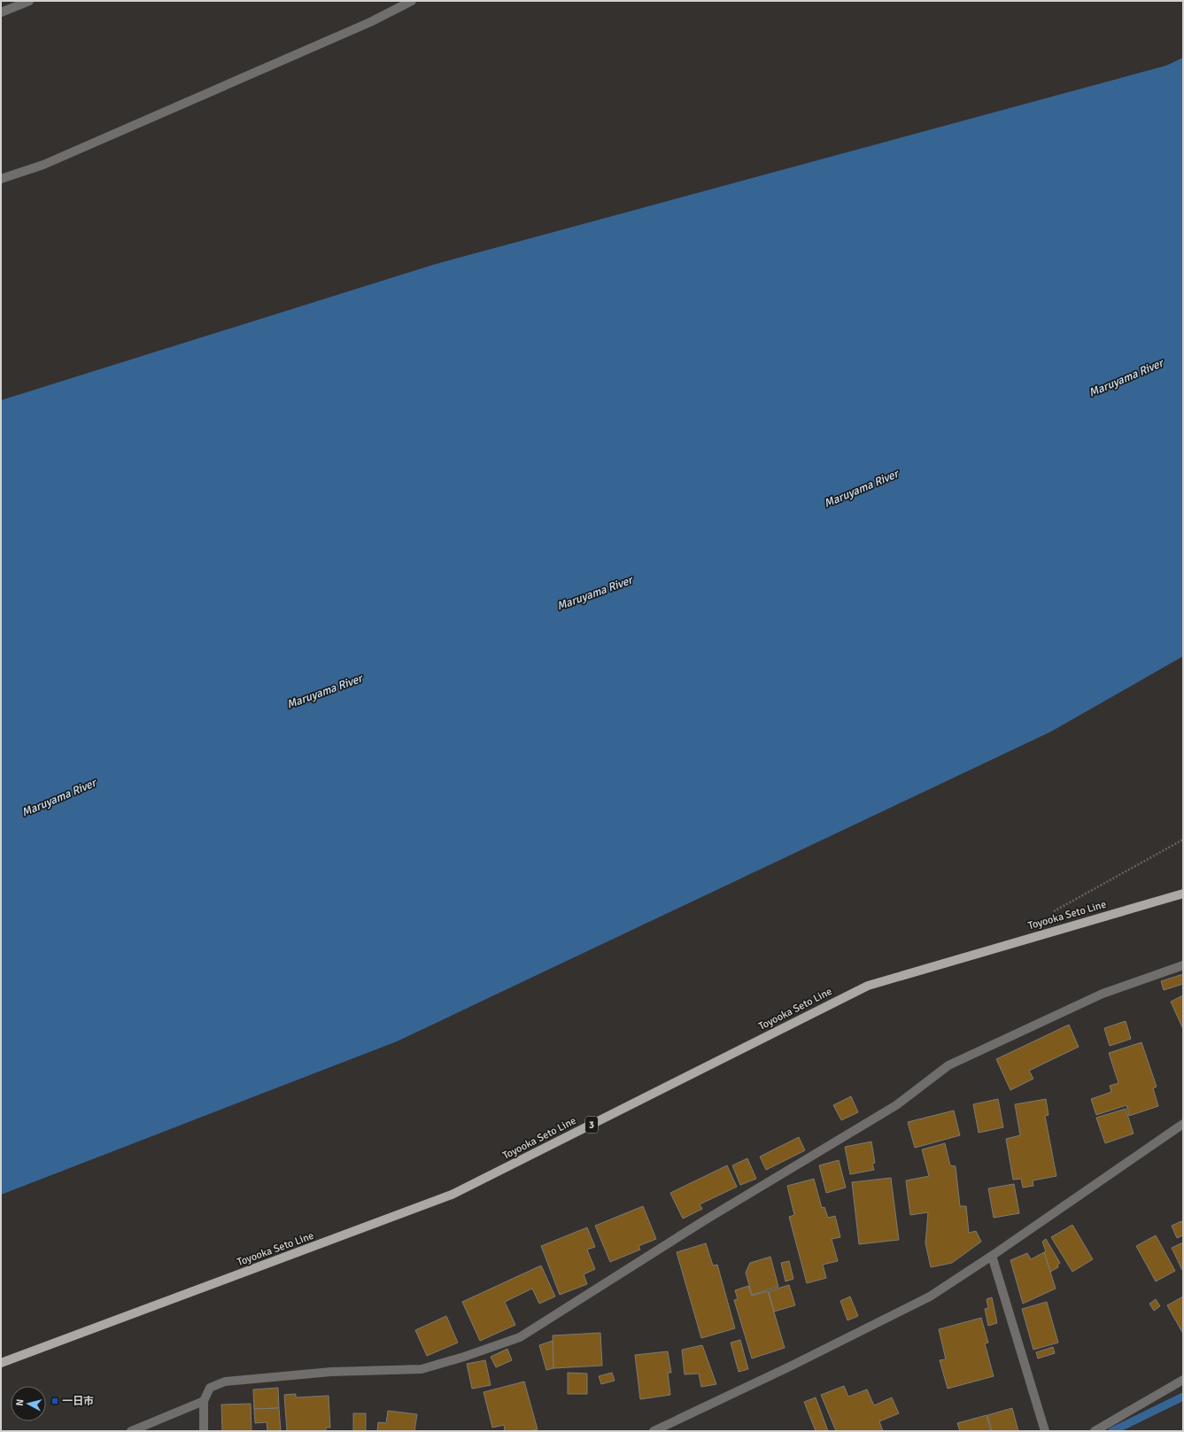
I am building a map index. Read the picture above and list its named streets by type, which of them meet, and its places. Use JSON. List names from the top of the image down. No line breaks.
{"streets":{"main road":["Toyooka Seto Line","3"]},"water":["Maruyama River"],"places":{"transit":["一日市"]},"north":"left"}
